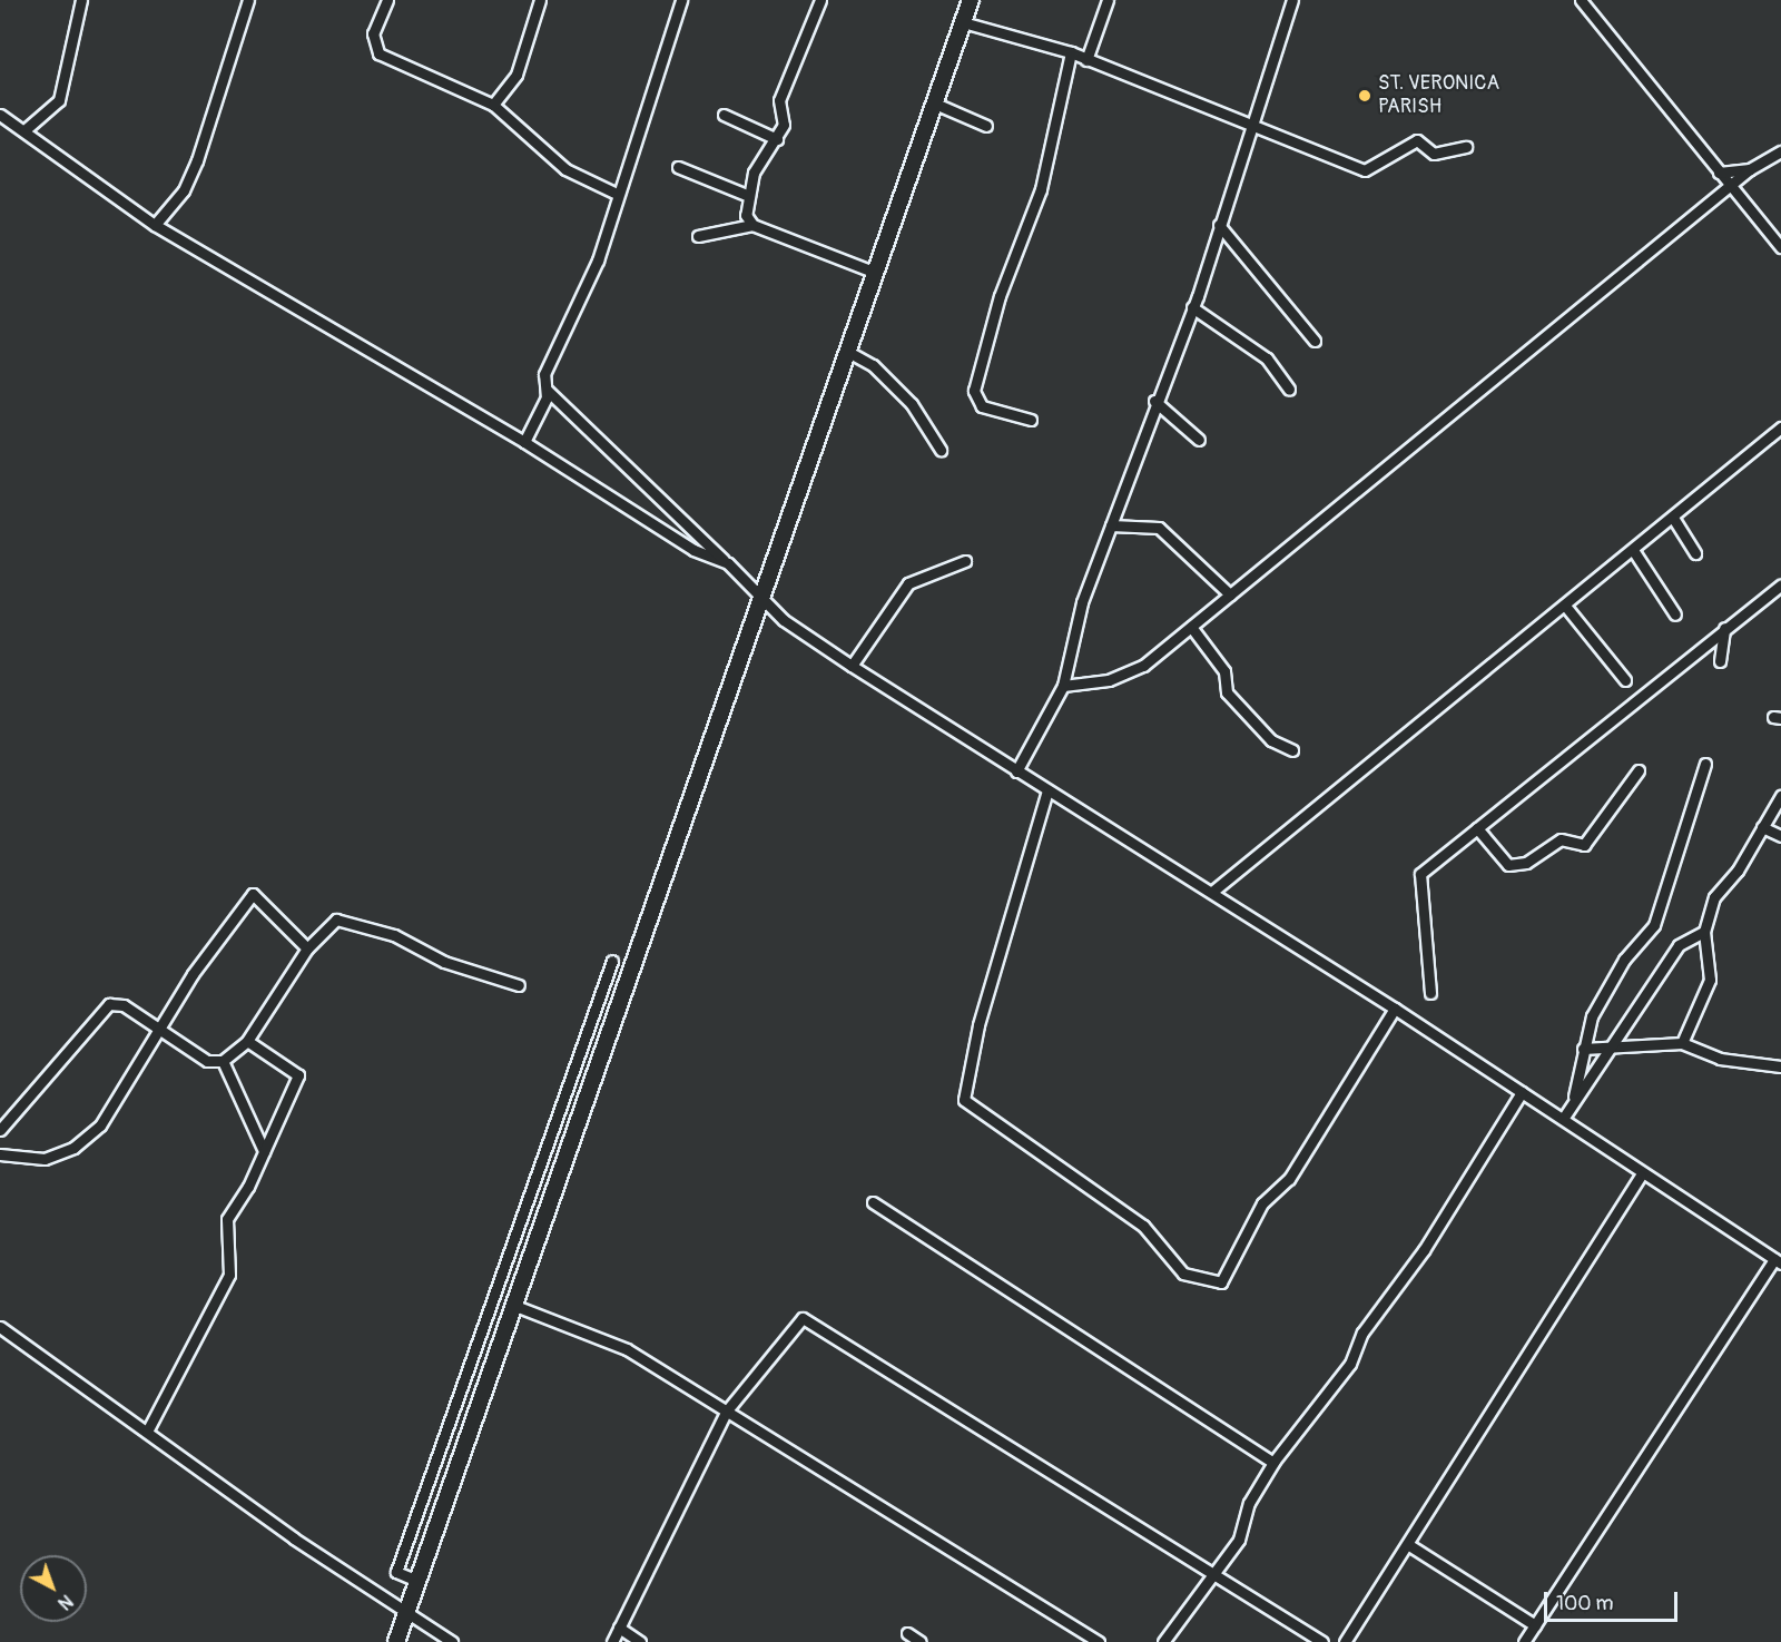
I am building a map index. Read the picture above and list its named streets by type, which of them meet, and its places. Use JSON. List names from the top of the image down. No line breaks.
{"places":["ST. VERONICA PARISH"],"scale_bar":"100 m","north":"bottom right"}
